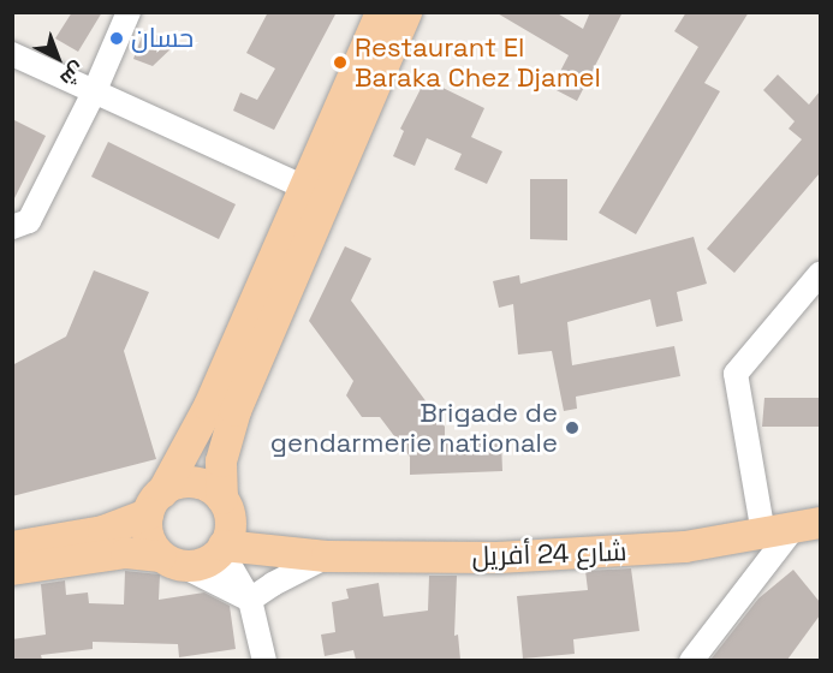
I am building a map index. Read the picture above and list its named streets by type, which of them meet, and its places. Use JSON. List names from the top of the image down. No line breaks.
{"streets":{"main road":["شارع 24 أفريل"]},"places":["حسان","Restaurant El Baraka Chez Djamel","Brigade de gendarmerie nationale"],"north":"bottom right"}
